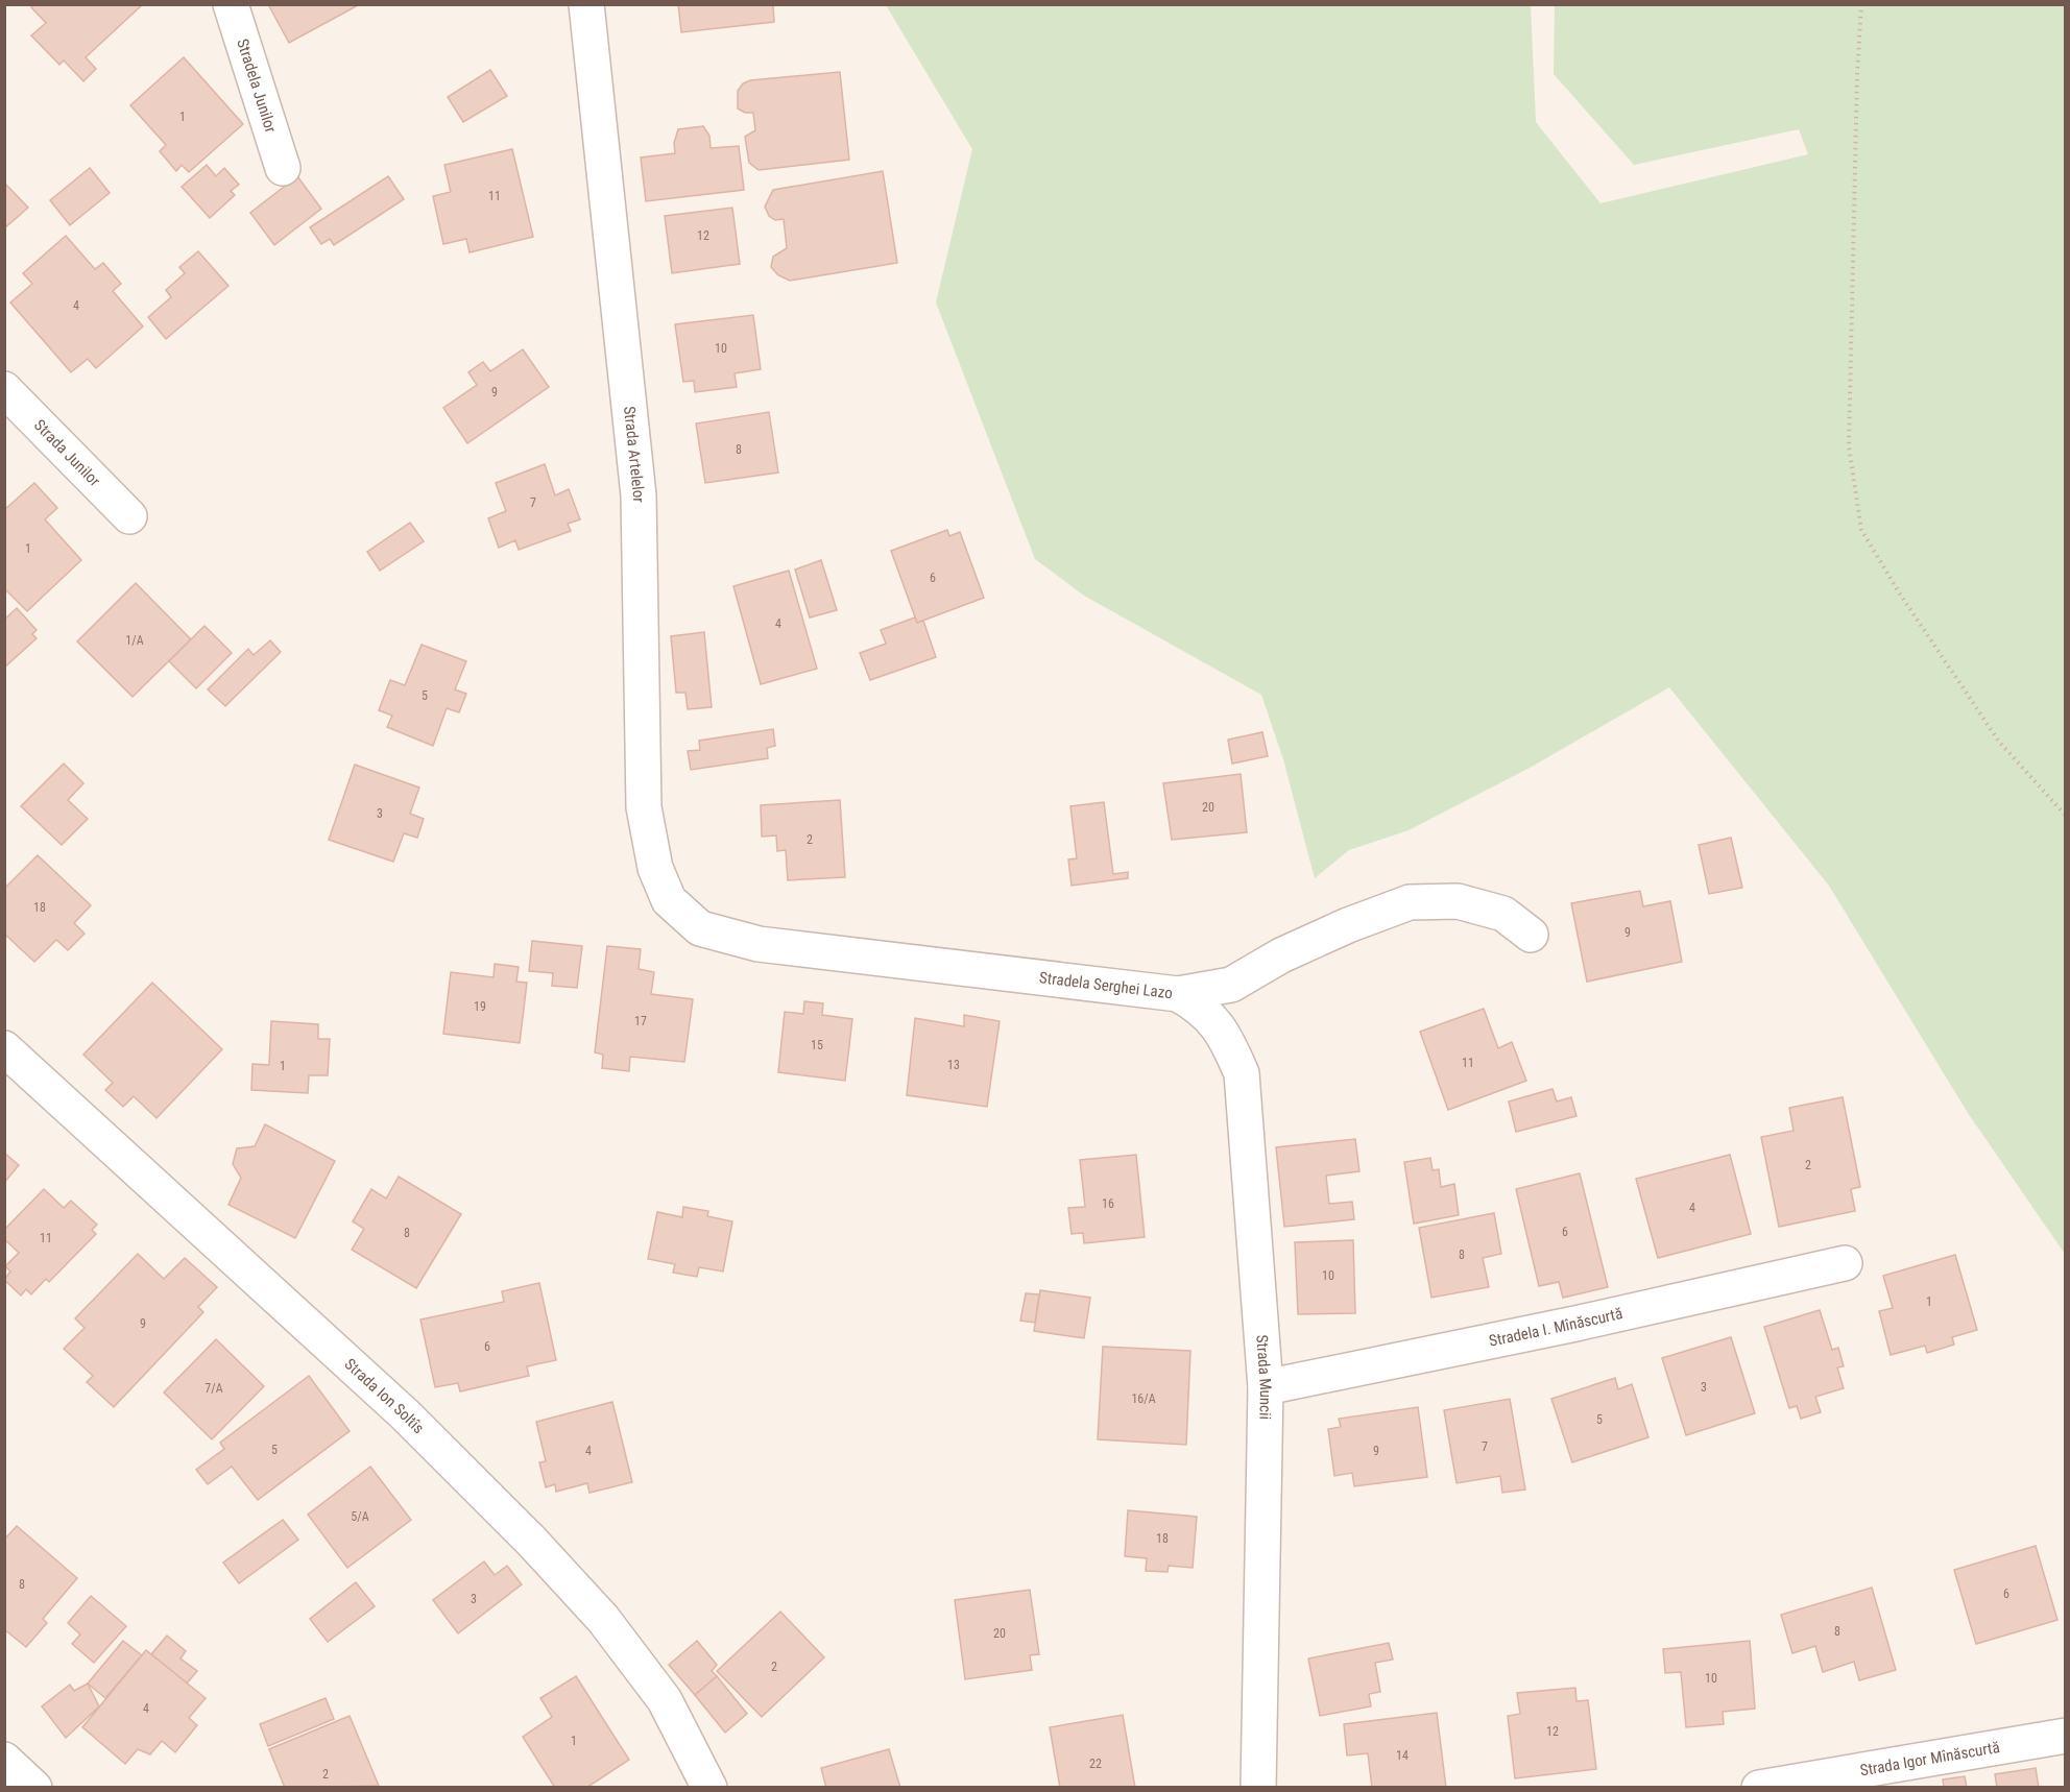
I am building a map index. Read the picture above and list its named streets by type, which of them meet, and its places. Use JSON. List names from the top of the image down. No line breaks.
{"streets":{"street":["Stradela Junilor","Strada Junilor","Strada Artelelor","Stradela Serghei Lazo","Stradela I. Mînăscurtă","Strada Muncii","Strada Ion Soltîs","Strada Igor Mînăscurtă"]},"crossings":[["Strada Artelelor","Stradela Serghei Lazo"],["Stradela Serghei Lazo","Strada Muncii"],["Stradela I. Mînăscurtă","Strada Muncii"]],"house_numbers":["1","11","12","4","10","9","8","7","1","6","4","1/A","5","20","3","2","18","9","19","17","15","11","13","1","2","16","4","6","8","11","8","10","1","9","6","3","7/A","16/A","5","7","5","4","9","5/A","18","8","6","3","8","20","2","10","4","12","1","14","22","2"]}
